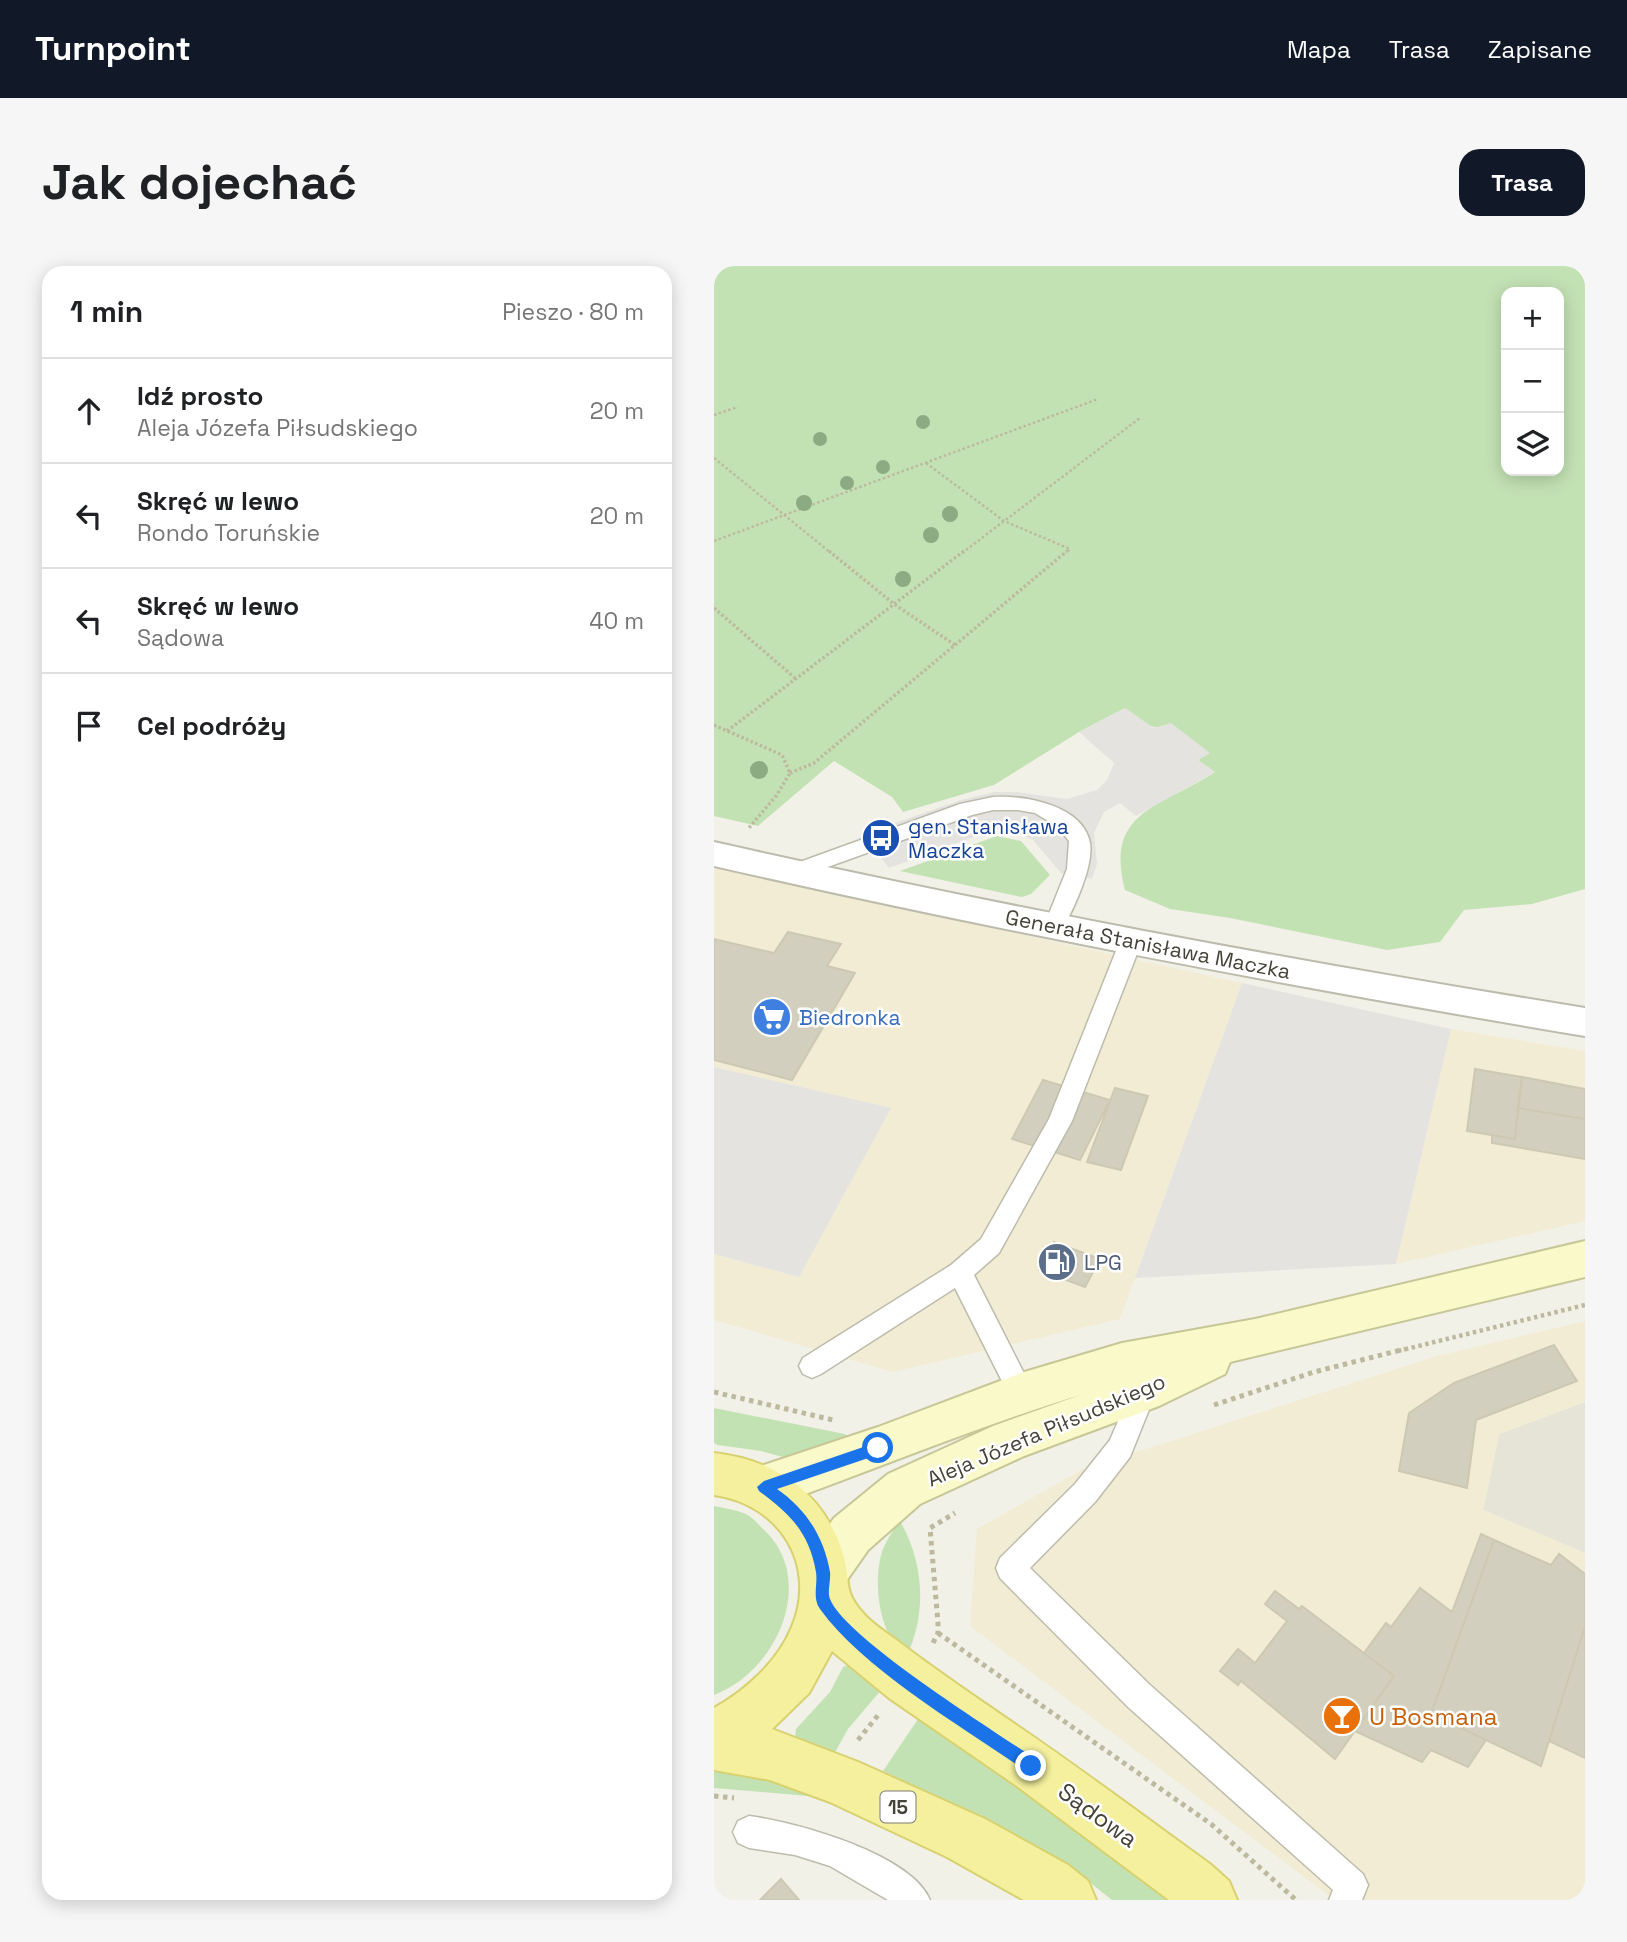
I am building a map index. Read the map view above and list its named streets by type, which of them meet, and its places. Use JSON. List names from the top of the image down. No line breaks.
{"streets":{"main road":["Aleja Józefa Piłsudskiego","15","Sądowa"],"street":["Generała Stanisława Maczka"]},"crossings":[["Aleja Józefa Piłsudskiego","Sądowa"]],"places":{"bus stop":["gen. Stanisława Maczka"],"supermarket":["Biedronka"],"fuel station":["LPG"],"bar":["U Bosmana"]},"page":{"header":"Turnpoint","nav":["Mapa","Trasa","Zapisane"],"buttons":"Trasa","title":"Jak dojechać","heading":["1 min","Pieszo · 80 m"],"map_buttons":["+","−"],"list":[["Idź prosto","Aleja Józefa Piłsudskiego","20 m"],["Skręć w lewo","Rondo Toruńskie","20 m"],["Skręć w lewo","Sądowa","40 m"],"Cel podróży"]}}
